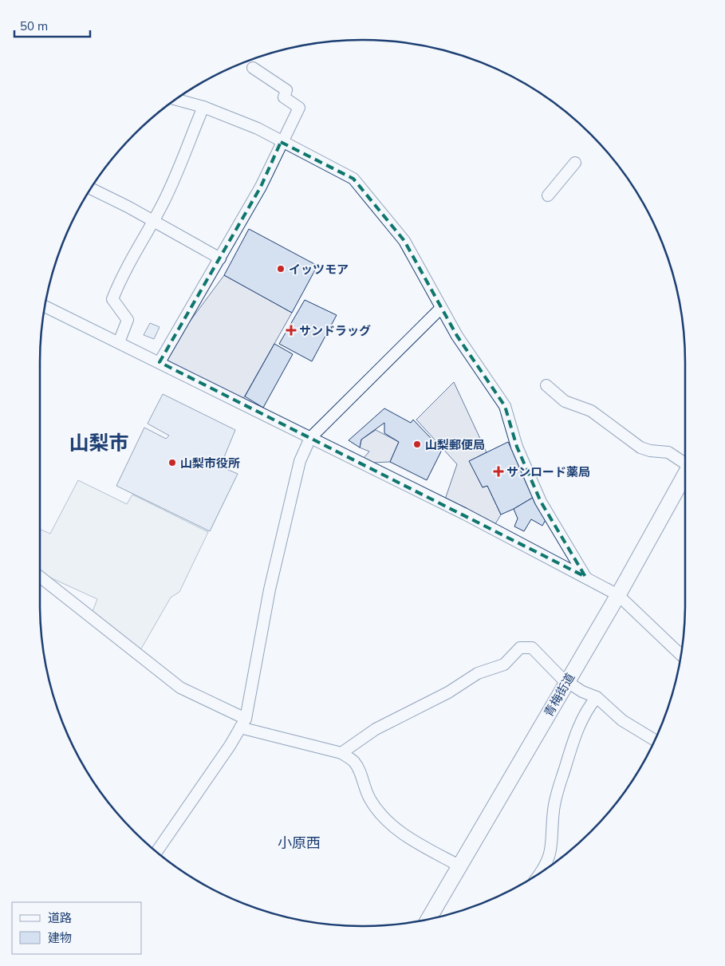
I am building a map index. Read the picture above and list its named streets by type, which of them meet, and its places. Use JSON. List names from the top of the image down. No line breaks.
{"streets":{"main road":["青梅街道"]},"districts":["山梨市","小原西"],"places":{"other":["イッツモア","山梨郵便局","山梨市役所"],"health":["サンドラッグ","サンロード薬局"]},"legend":["道路","建物"],"scale_bar":"50 m"}
